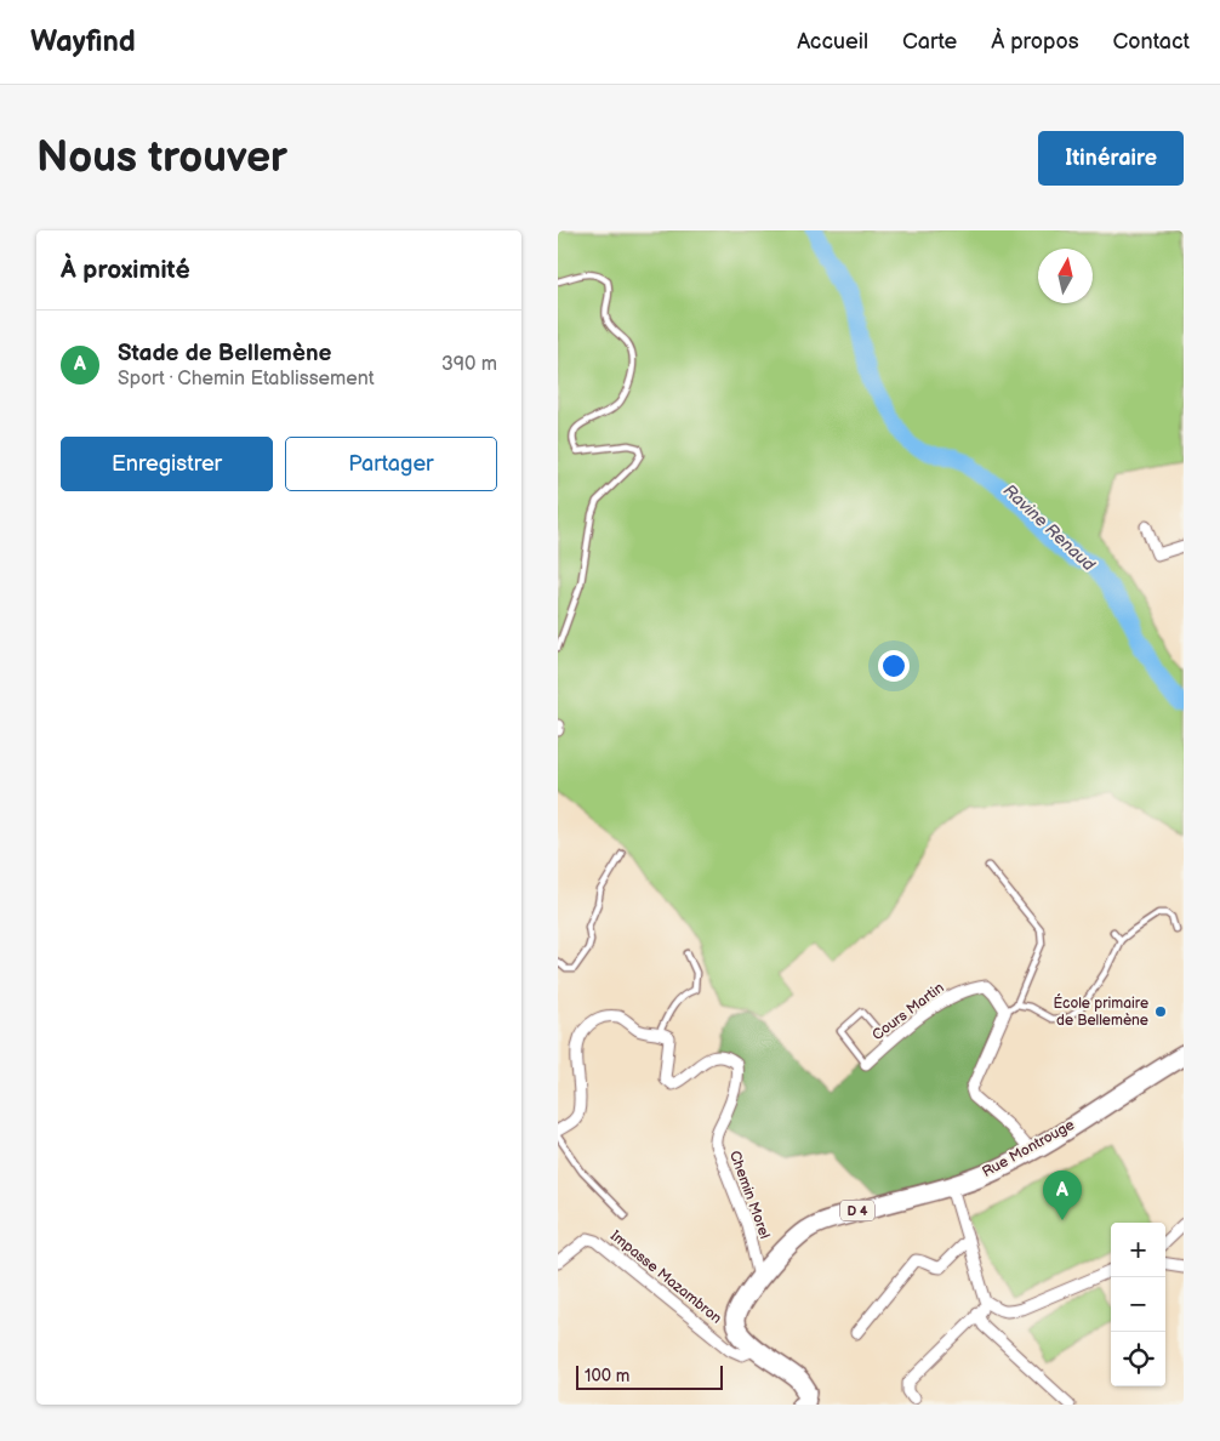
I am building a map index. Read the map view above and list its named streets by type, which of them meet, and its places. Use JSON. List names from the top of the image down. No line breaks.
{"streets":{"main road":["Rue Montrouge","D 4"],"street":["Cours Martin","Chemin Morel","Impasse Mazambron"]},"crossings":[["Rue Montrouge","Chemin Morel"],["Rue Montrouge","Impasse Mazambron"]],"water":["Ravine Renaud"],"places":["École primaire de Bellemène"],"scale_bar":"100 m","north":"top","page":{"header":"Wayfind","nav":["Accueil","Carte","À propos","Contact"],"buttons":["Itinéraire",["Enregistrer","Partager"]],"title":"Nous trouver","heading":"À proximité","list":[{"mark":"A","name":"Stade de Bellemène","note":"Sport · Chemin Etablissement","value":"390 m"}],"pins":"A","map_buttons":["+","−"],"scale":"100 m"}}
